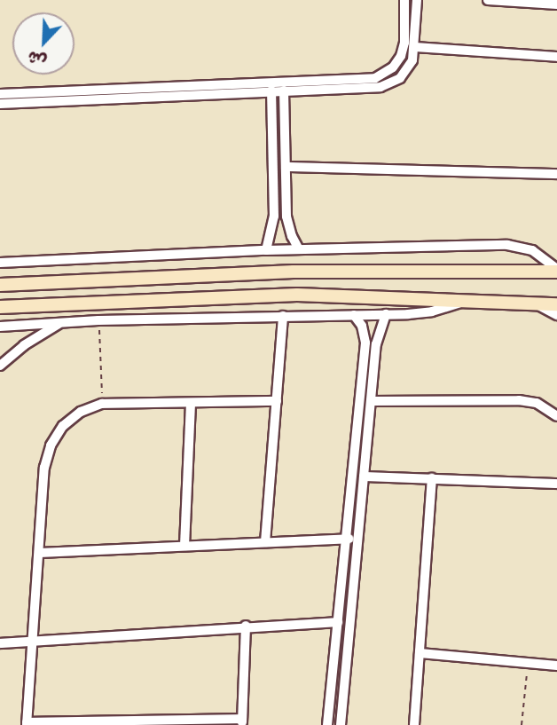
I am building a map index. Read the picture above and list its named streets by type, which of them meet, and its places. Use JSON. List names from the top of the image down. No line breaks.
{"north":"bottom left"}
